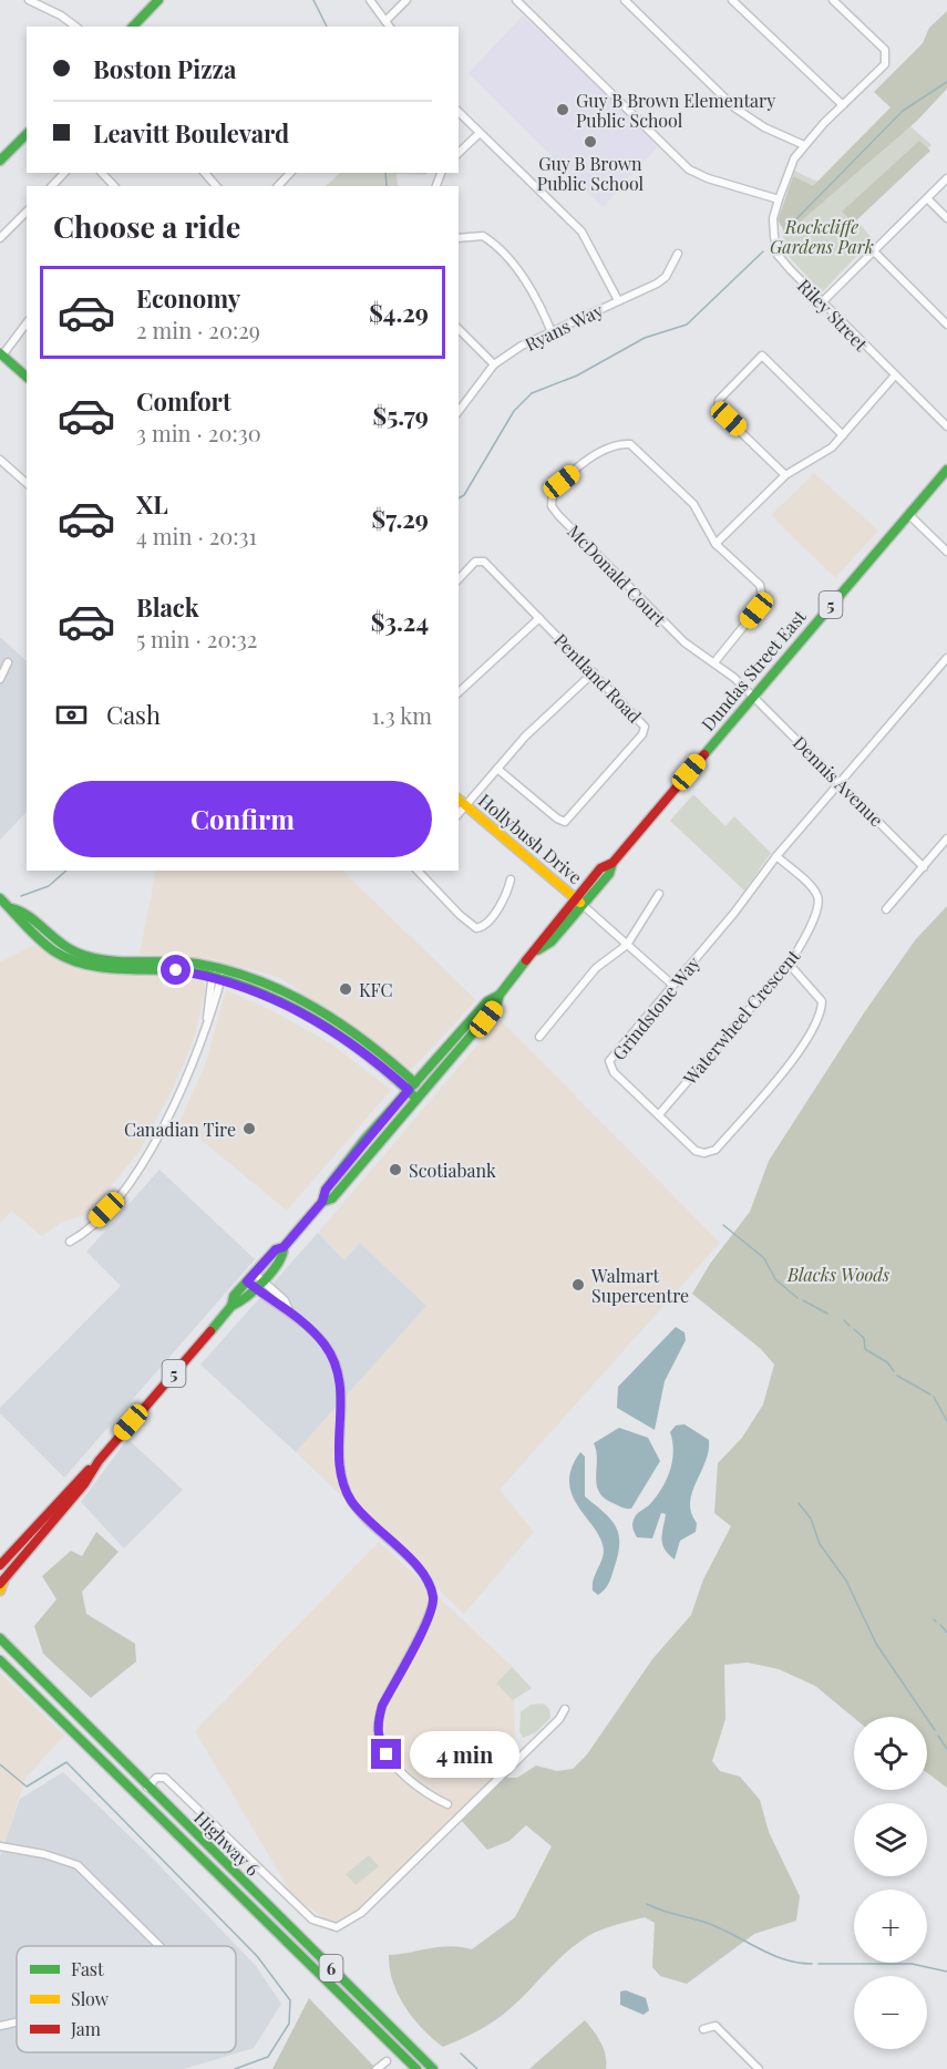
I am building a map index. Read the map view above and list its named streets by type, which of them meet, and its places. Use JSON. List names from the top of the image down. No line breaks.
{"streets":{"main road":["5","Dundas Street East","Hollybush Drive","Highway 6","6"],"street":["Riley Street","Ryans Way","McDonald Court","Pentland Road","Dennis Avenue","Grindstone Way","Waterwheel Crescent"]},"crossings":[["McDonald Court","Dundas Street East"],["McDonald Court","Dennis Avenue"],["Dundas Street East","Dennis Avenue"],["Dundas Street East","Hollybush Drive"],["Dennis Avenue","Grindstone Way"],["Grindstone Way","Waterwheel Crescent"]],"parks":["Rockcliffe Gardens Park","Blacks Woods"],"places":["Guy B Brown Elementary Public School","Guy B Brown Public School","KFC","Canadian Tire","Scotiabank","Walmart Supercentre"],"legend":["Fast","Slow","Jam"],"page":{"banner":["Boston Pizza","Leavitt Boulevard"],"heading":"Choose a ride","list":[{"name":"Economy","note":"2 min · 20:29","value":"$4.29"},{"name":"Comfort","note":"3 min · 20:30","value":"$5.79"},{"name":"XL","note":"4 min · 20:31","value":"$7.29"},{"name":"Black","note":"5 min · 20:32","value":"$3.24"}],"pay":["Cash","1.3 km"],"buttons":"Confirm","map_buttons":["+","−"],"bubble":"4 min"}}
